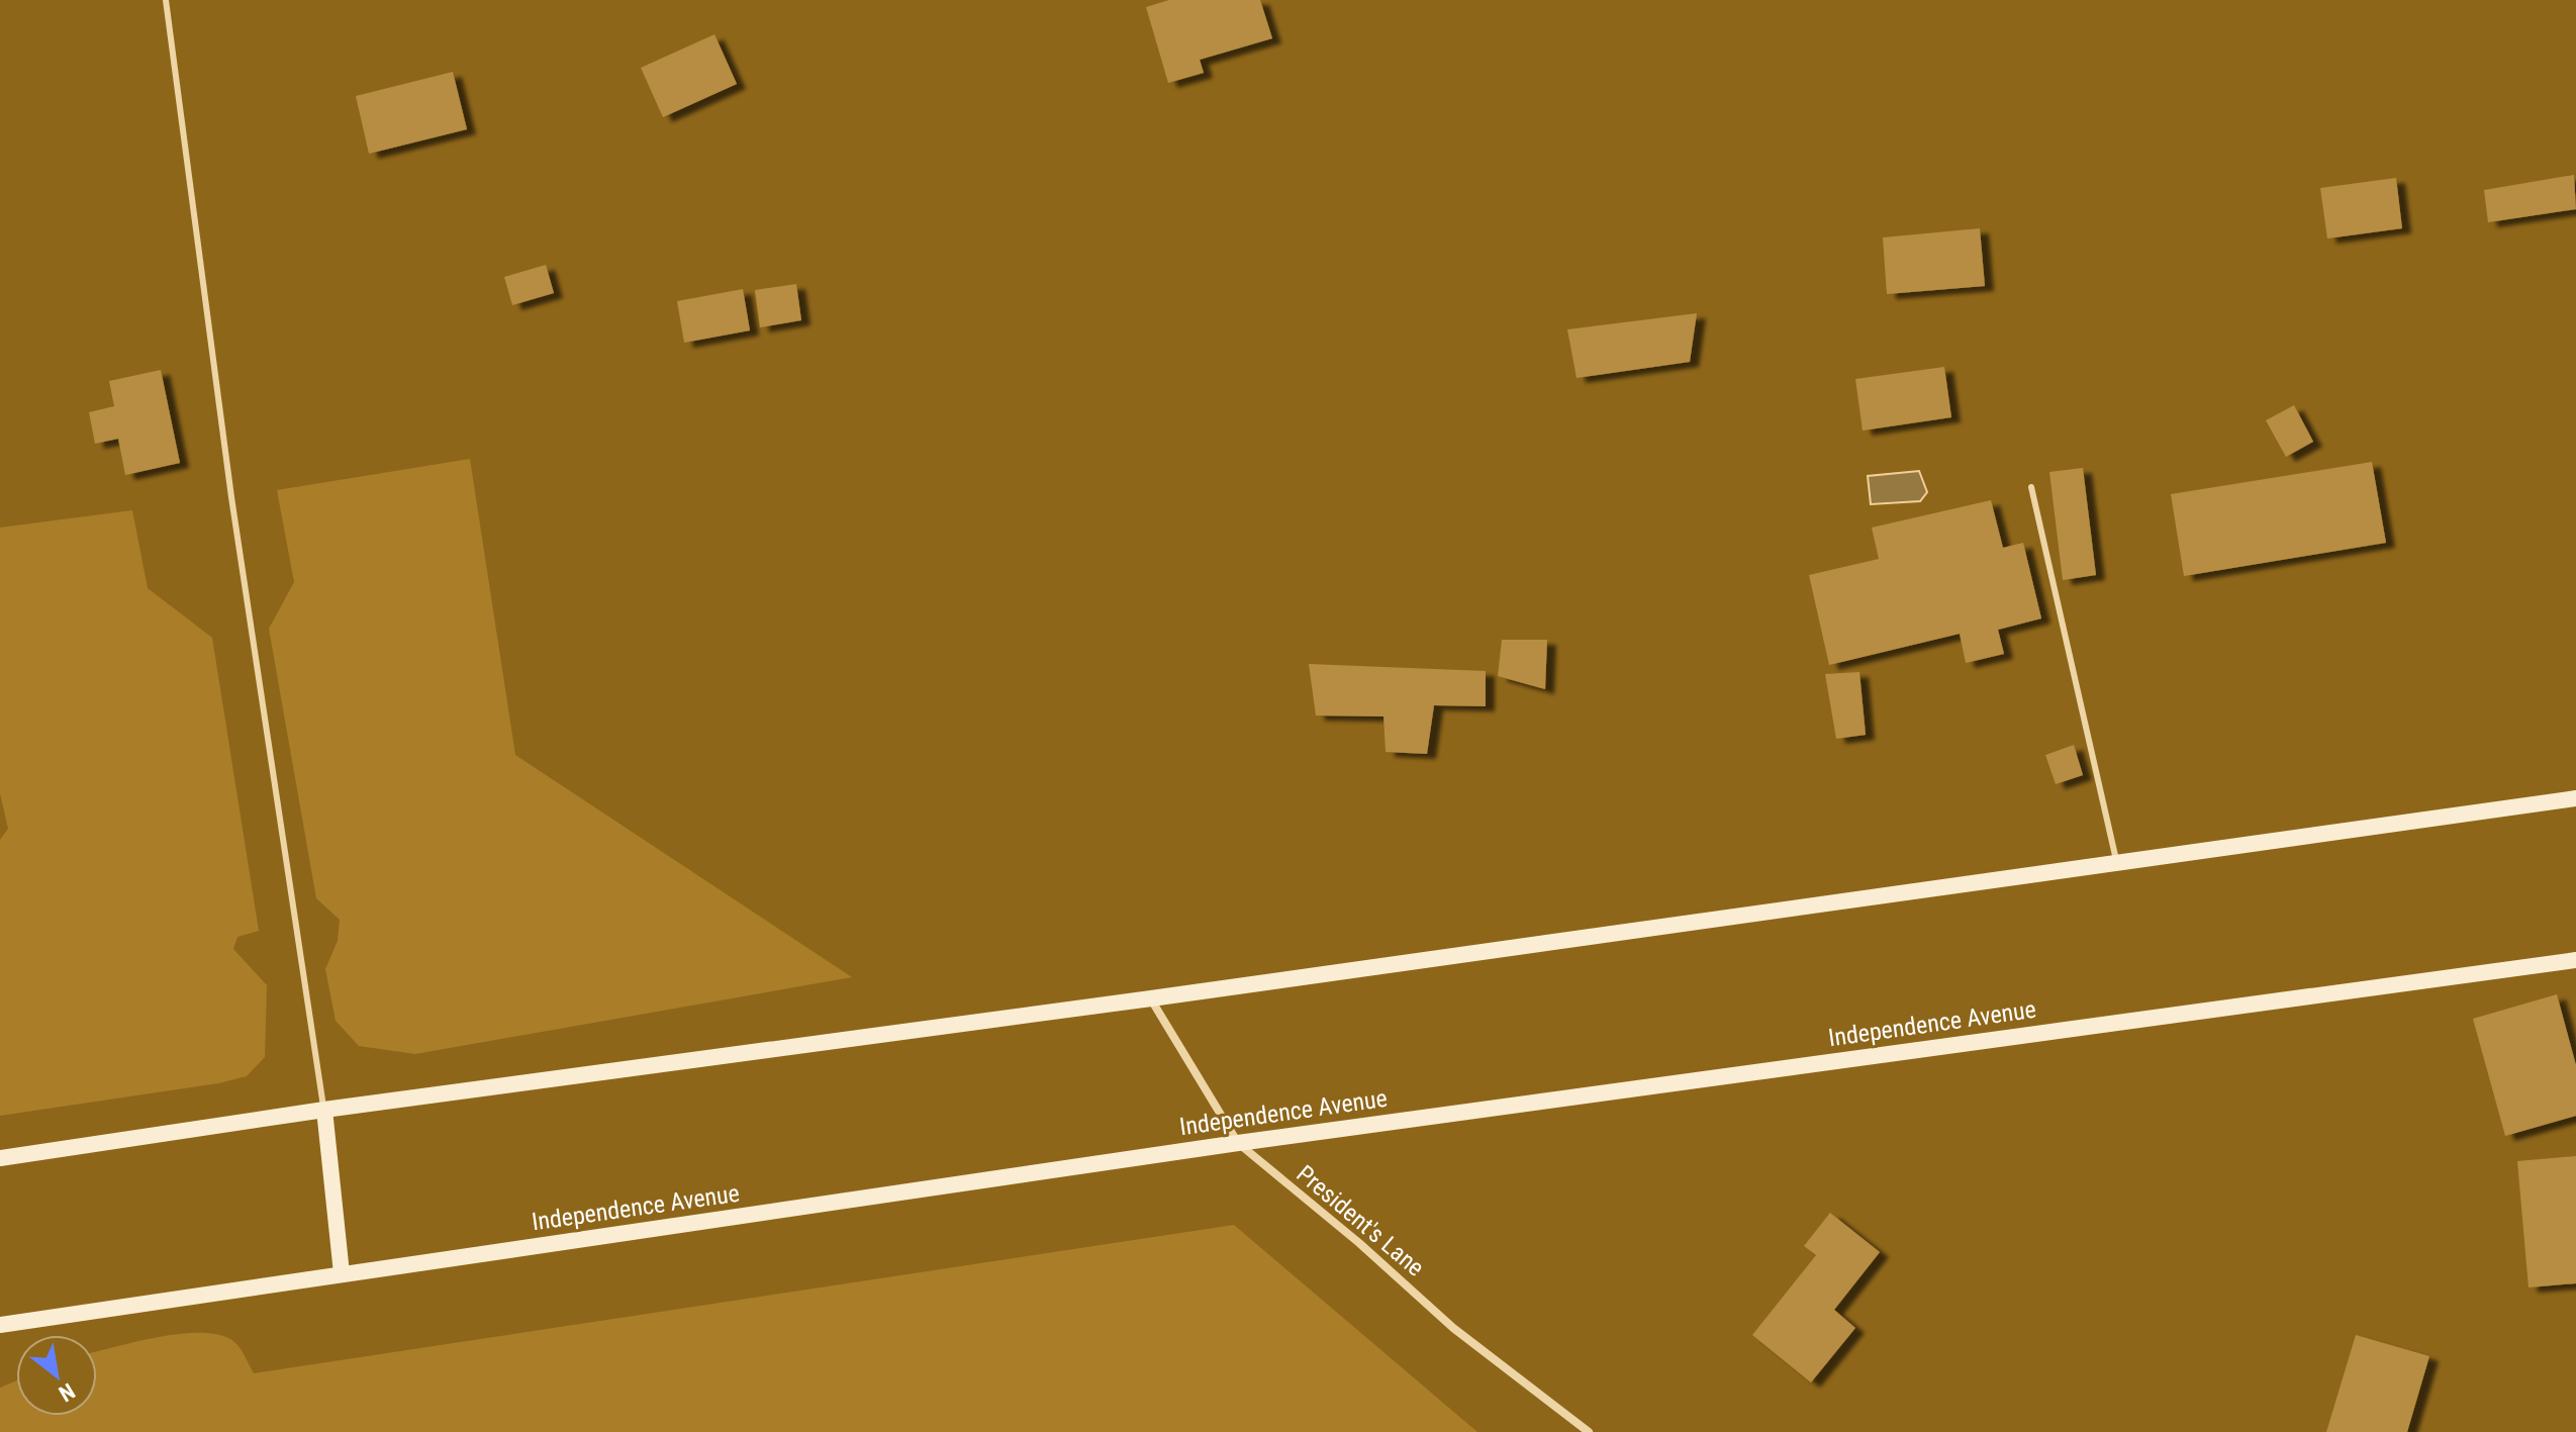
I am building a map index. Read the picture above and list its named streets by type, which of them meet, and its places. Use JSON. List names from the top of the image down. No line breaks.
{"streets":{"main road":["Independence Avenue"],"street":["President's Lane"]},"crossings":[["Independence Avenue","President's Lane"]],"north":"bottom right"}
